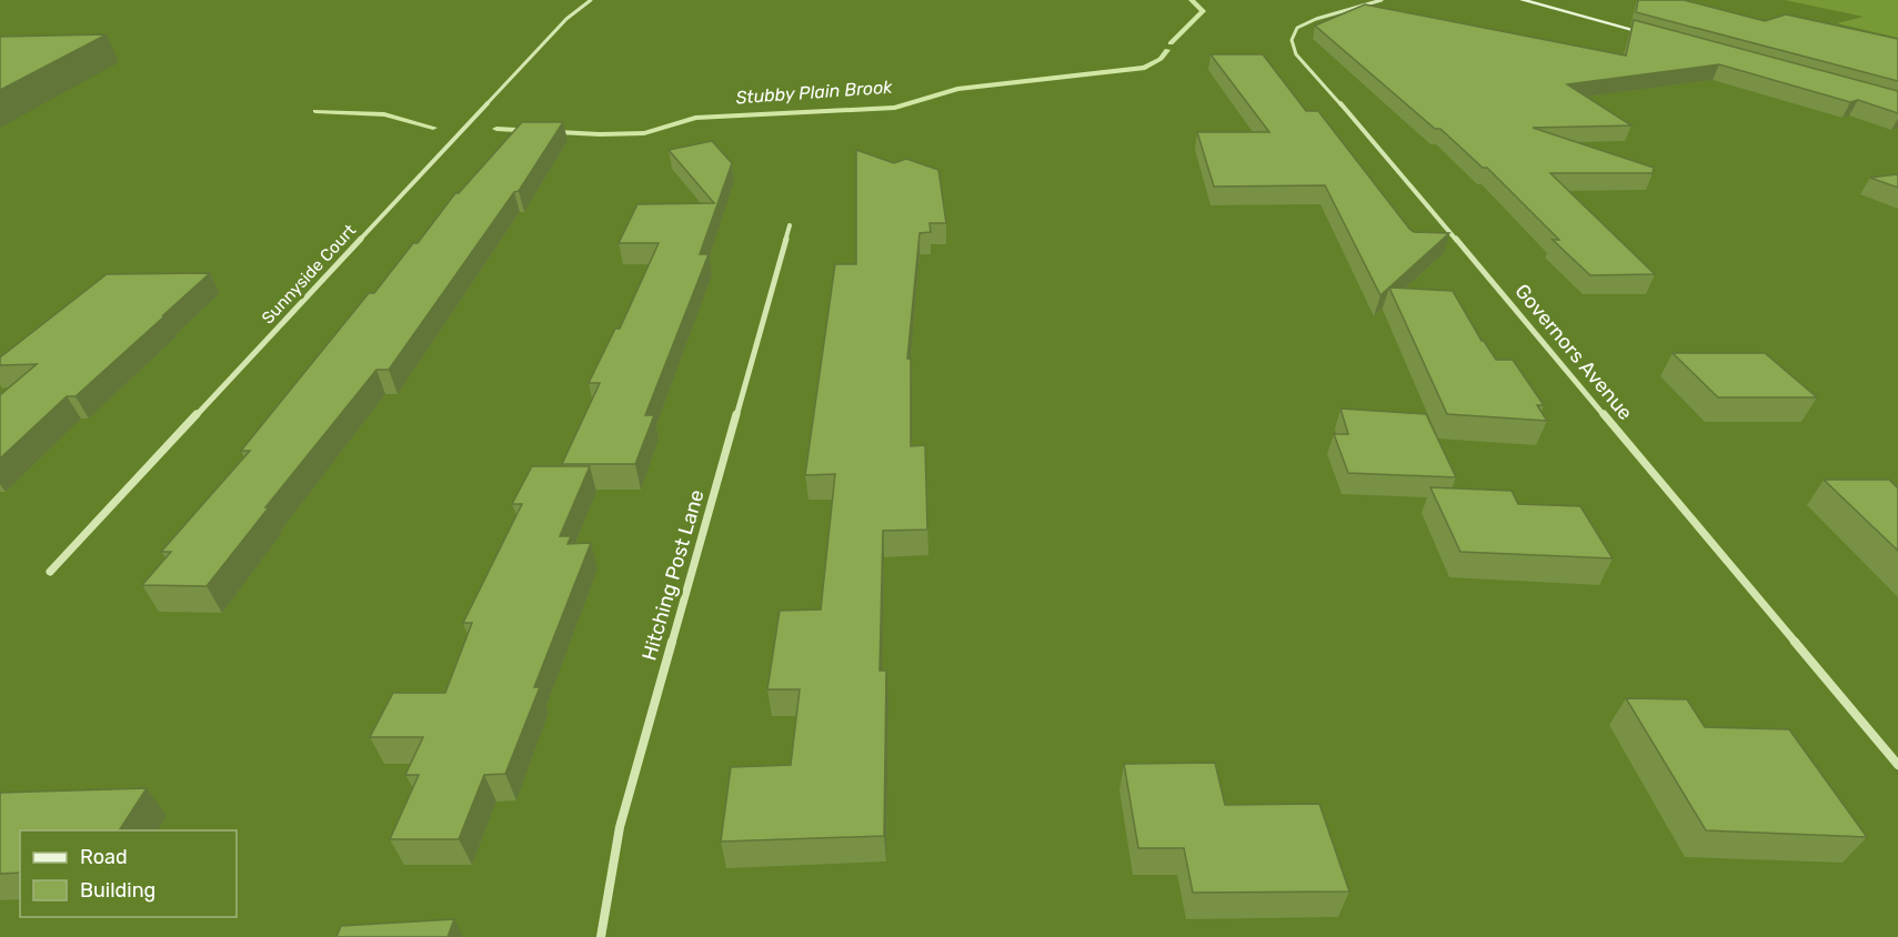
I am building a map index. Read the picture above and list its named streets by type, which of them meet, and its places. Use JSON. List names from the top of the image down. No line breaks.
{"streets":{"street":["Sunnyside Court","Governors Avenue","Hitching Post Lane"]},"water":["Stubby Plain Brook"],"legend":["Road","Building"]}
